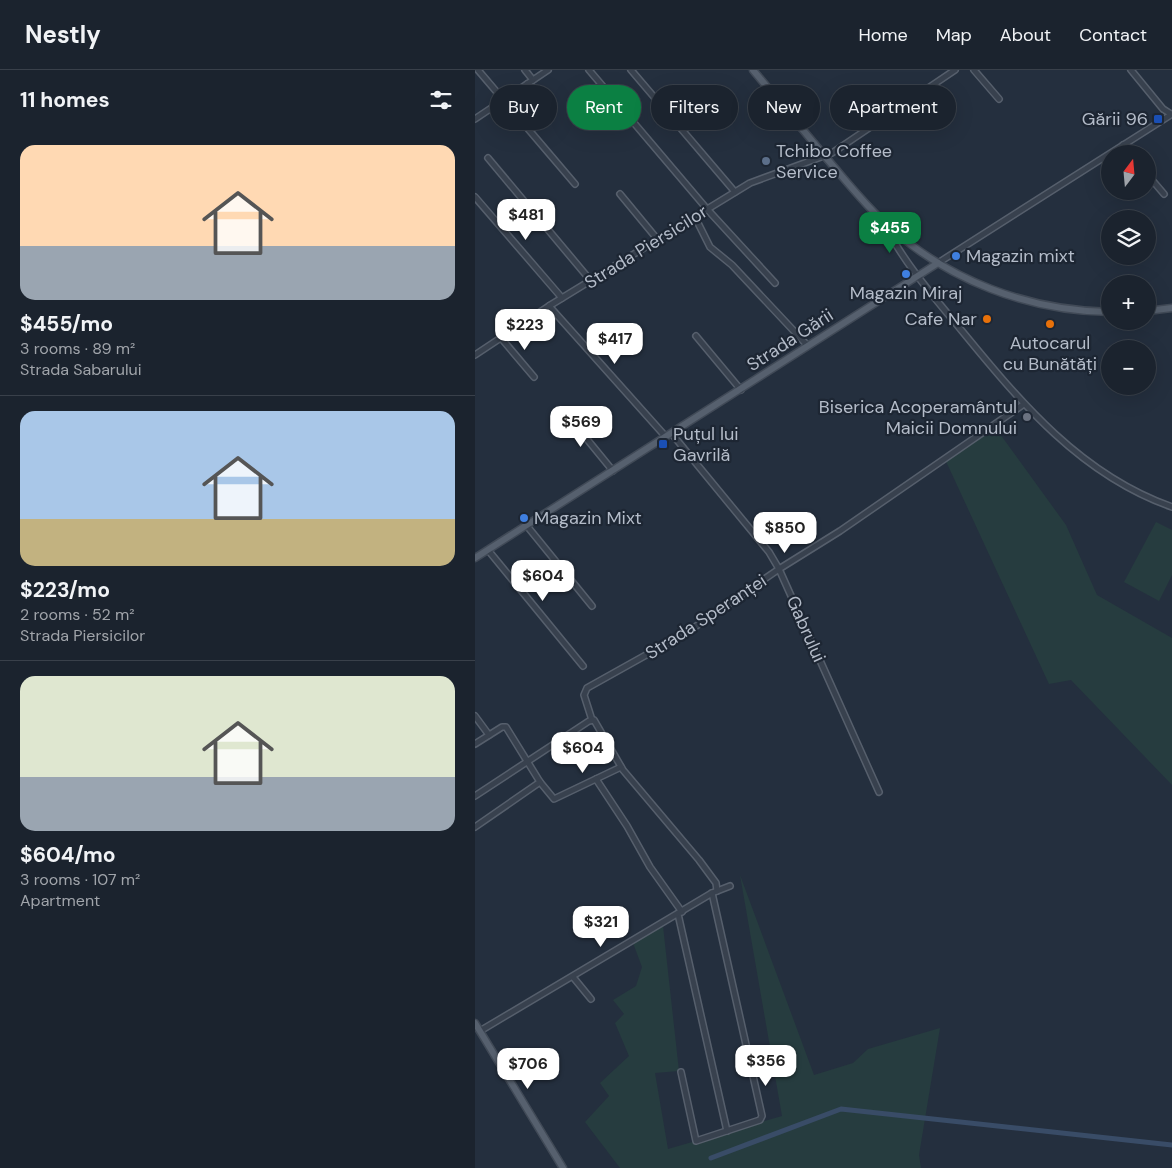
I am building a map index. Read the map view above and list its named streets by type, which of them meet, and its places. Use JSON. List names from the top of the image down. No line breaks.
{"streets":{"main road":["Strada Gării"],"street":["Strada Piersicilor","Strada Speranței","Gabrului"]},"crossings":[["Strada Piersicilor","Gabrului"],["Strada Gării","Gabrului"],["Strada Speranței","Gabrului"]],"places":{"transit":["Gării 96","Puțul lui Gavrilă"],"other":["Tchibo Coffee Service","Magazin mixt","Magazin Miraj","Cafe Nar","Autocarul cu Bunătăți","Biserica Acoperamântul Maicii Domnului","Magazin Mixt"]},"north":"top","page":{"header":"Nestly","nav":["Home","Map","About","Contact"],"heading":"11 homes","chip":["Buy","Rent","Filters","New","Apartment"],"list":[{"name":"$455/mo","note":"3 rooms · 89 m² · Strada Sabarului"},{"name":"$223/mo","note":"2 rooms · 52 m² · Strada Piersicilor"},{"name":"$604/mo","note":"3 rooms · 107 m² · Apartment"}],"map_buttons":["+","−"],"price":["$481","$455","$223","$417","$569","$850","$604","$604","$321","$356","$706"]}}
